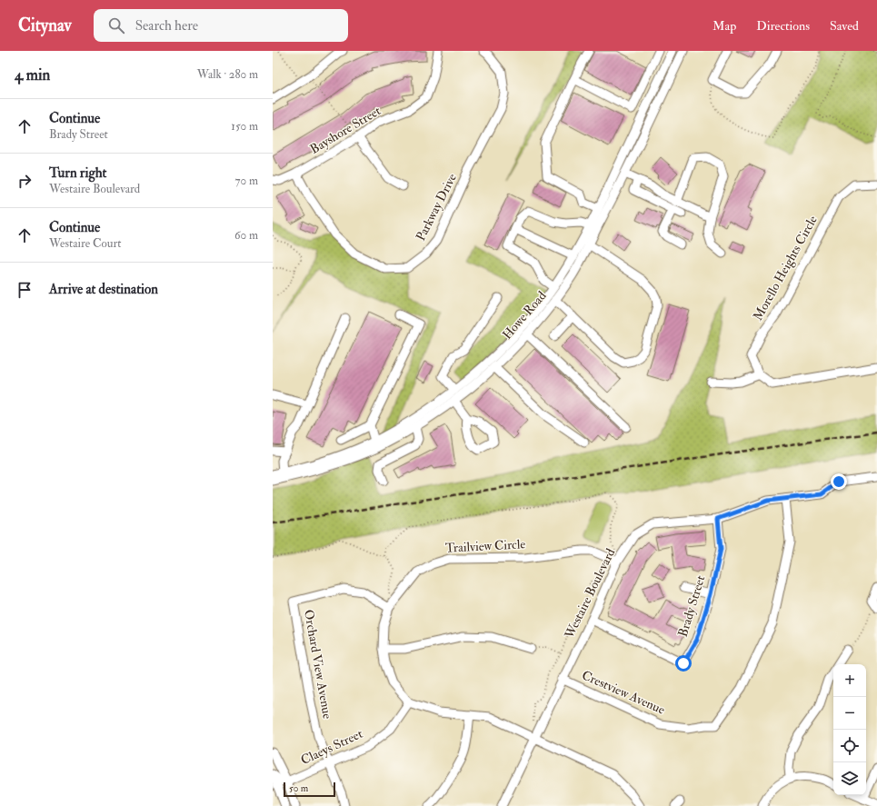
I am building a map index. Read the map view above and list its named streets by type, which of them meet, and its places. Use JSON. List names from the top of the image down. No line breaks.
{"streets":{"street":["Bayshore Street","Parkway Drive","Morello Heights Circle","Howe Road","Trailview Circle","Westaire Boulevard","Brady Street","Orchard View Avenue","Crestview Avenue","Claeys Street"]},"crossings":[["Bayshore Street","Parkway Drive"],["Trailview Circle","Westaire Boulevard"],["Trailview Circle","Orchard View Avenue"],["Trailview Circle","Claeys Street"],["Westaire Boulevard","Brady Street"],["Westaire Boulevard","Crestview Avenue"],["Orchard View Avenue","Claeys Street"]],"scale_bar":"50 m","page":{"header":"Citynav","search":"Search here","nav":["Map","Directions","Saved"],"heading":["4 min","Walk · 280 m"],"list":[["Continue","Brady Street","150 m"],["Turn right","Westaire Boulevard","70 m"],["Continue","Westaire Court","60 m"],"Arrive at destination"],"map_buttons":["+","−"],"scale":"50 m"}}
